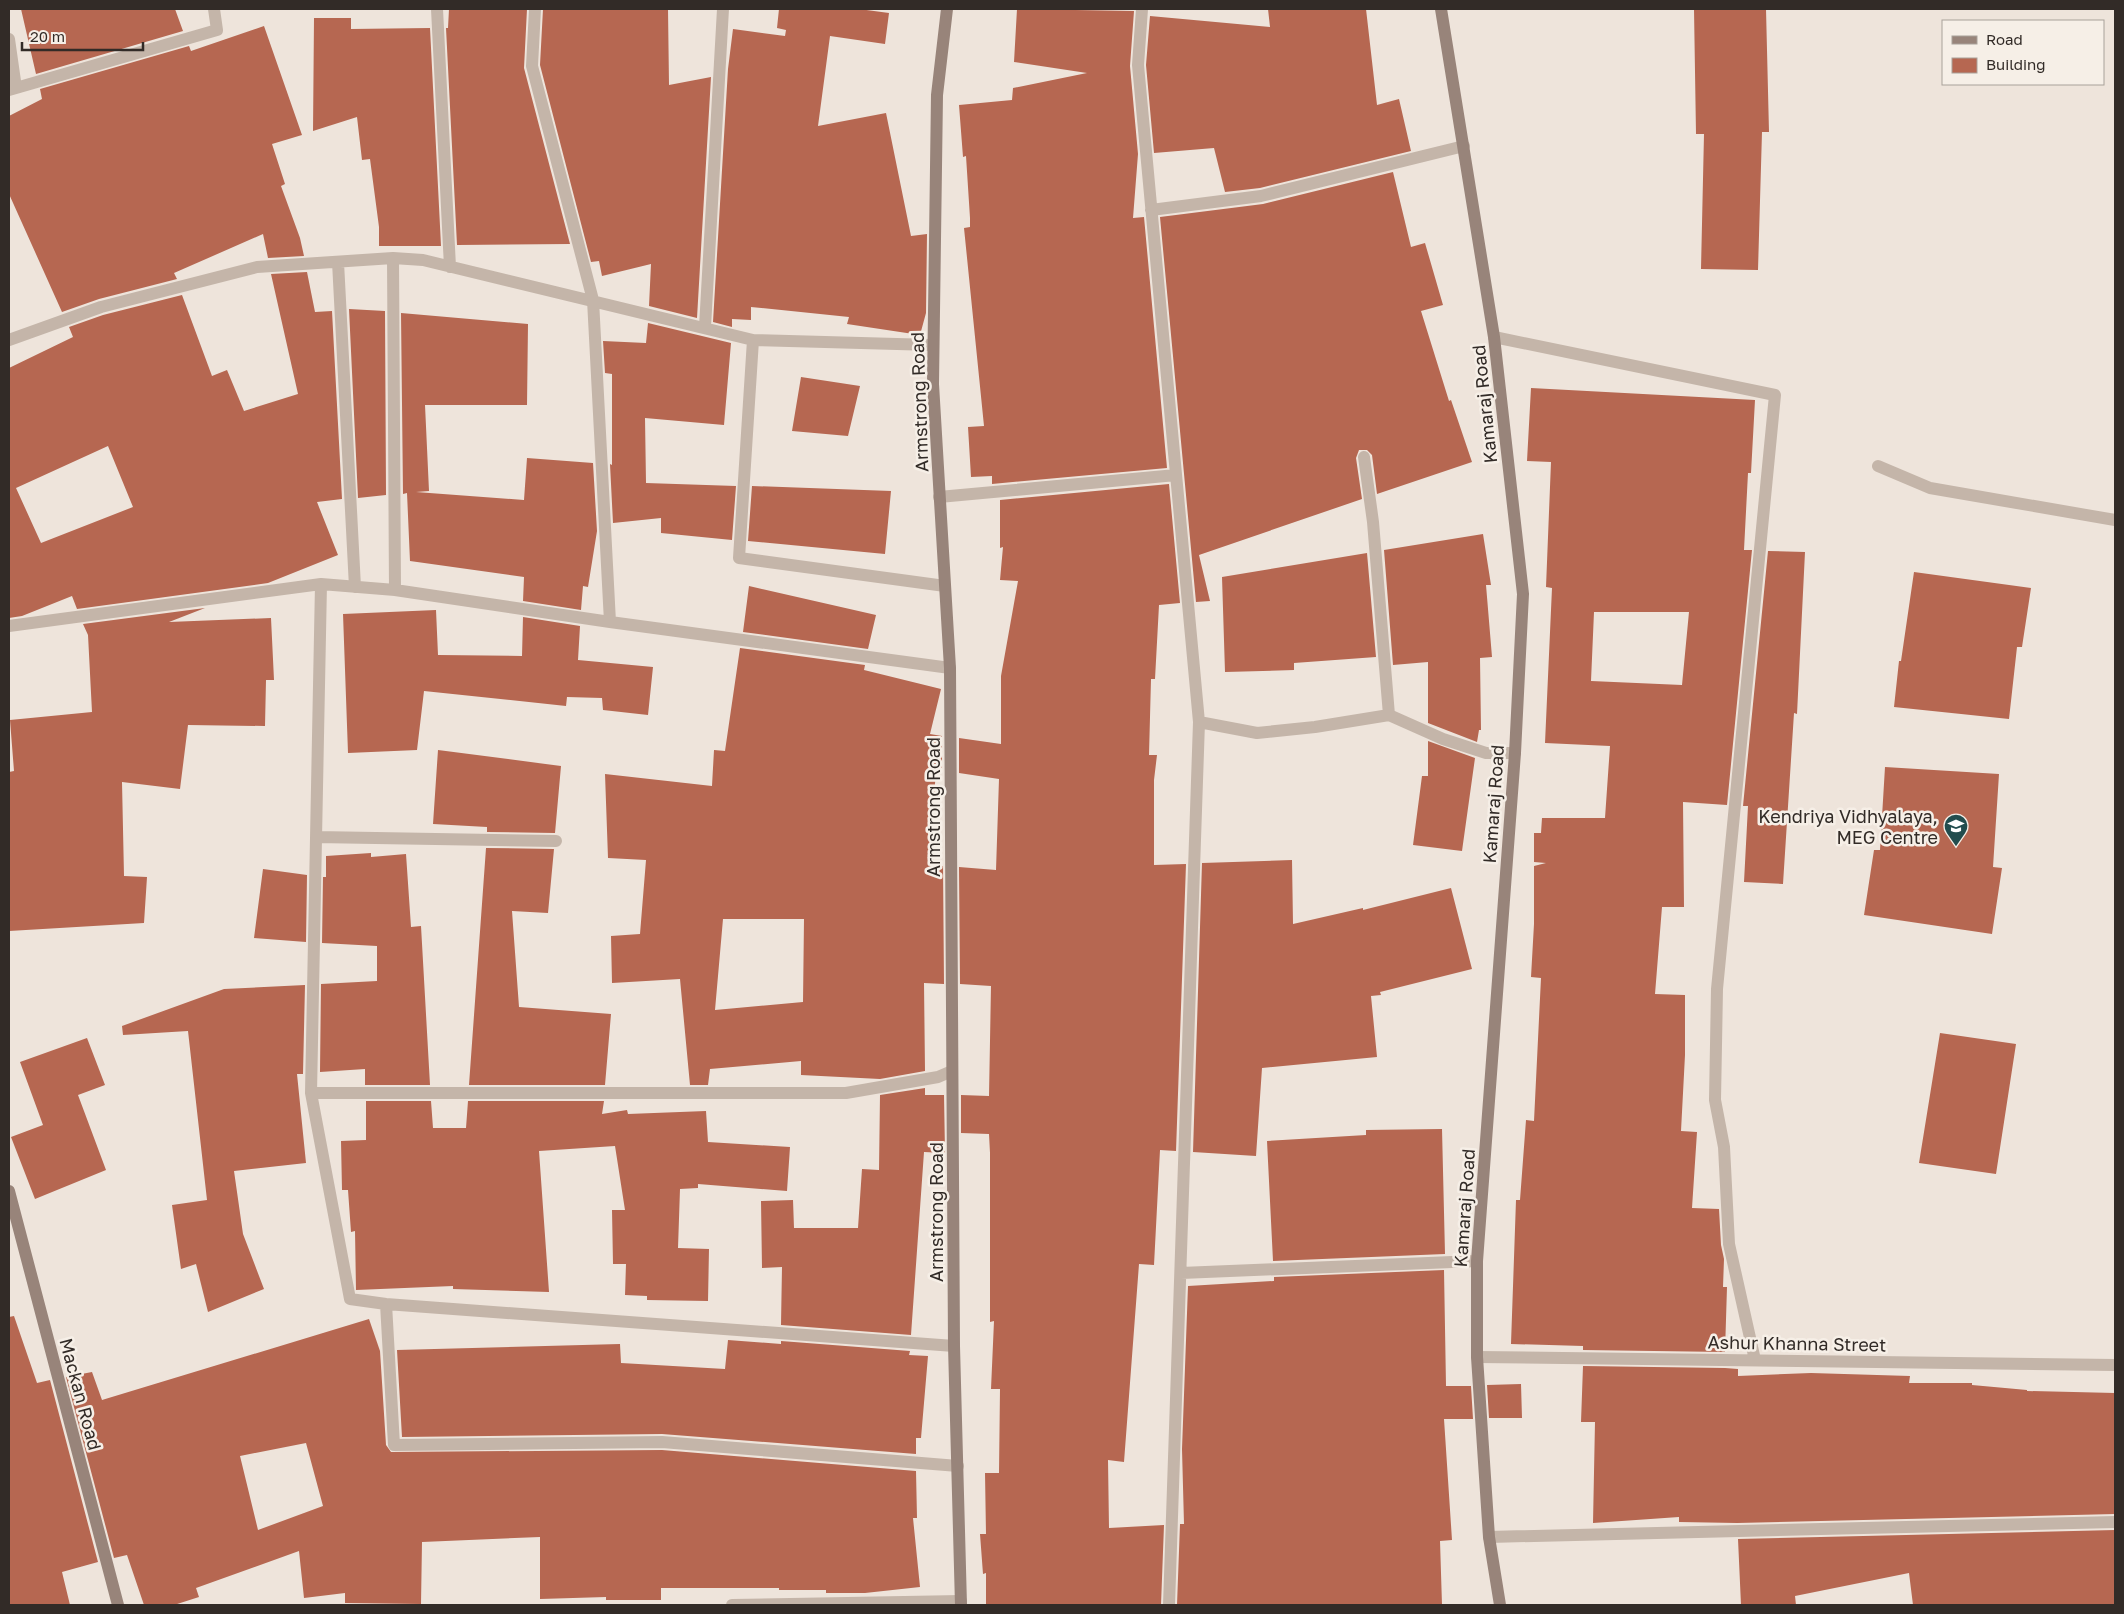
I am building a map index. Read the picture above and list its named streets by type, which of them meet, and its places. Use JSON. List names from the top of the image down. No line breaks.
{"streets":{"street":["Armstrong Road","Kamaraj Road","Ashur Khanna Street","Mackan Road"]},"crossings":[["Kamaraj Road","Ashur Khanna Street"]],"places":{"school or university":["Kendriya Vidhyalaya, MEG Centre"]},"legend":["Road","Building"],"scale_bar":"20 m"}
